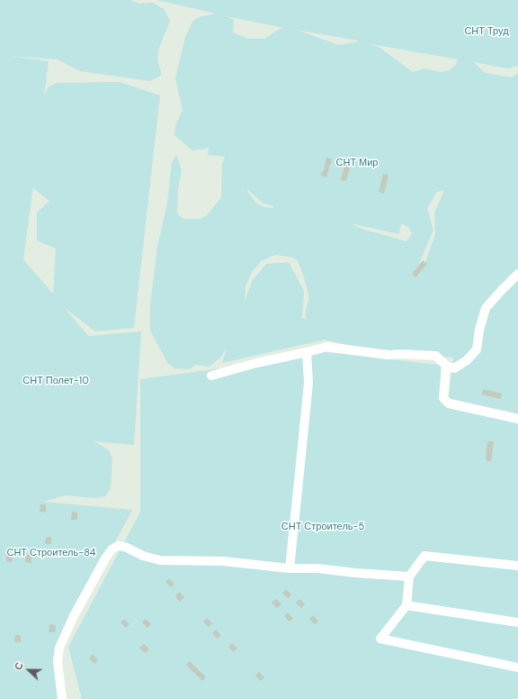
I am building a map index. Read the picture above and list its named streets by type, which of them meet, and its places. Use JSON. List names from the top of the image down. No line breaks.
{"parks":["СНТ Труд","СНТ Мир","СНТ Полет-10","СНТ Строитель-5","СНТ Строитель-84"],"north":"left"}
